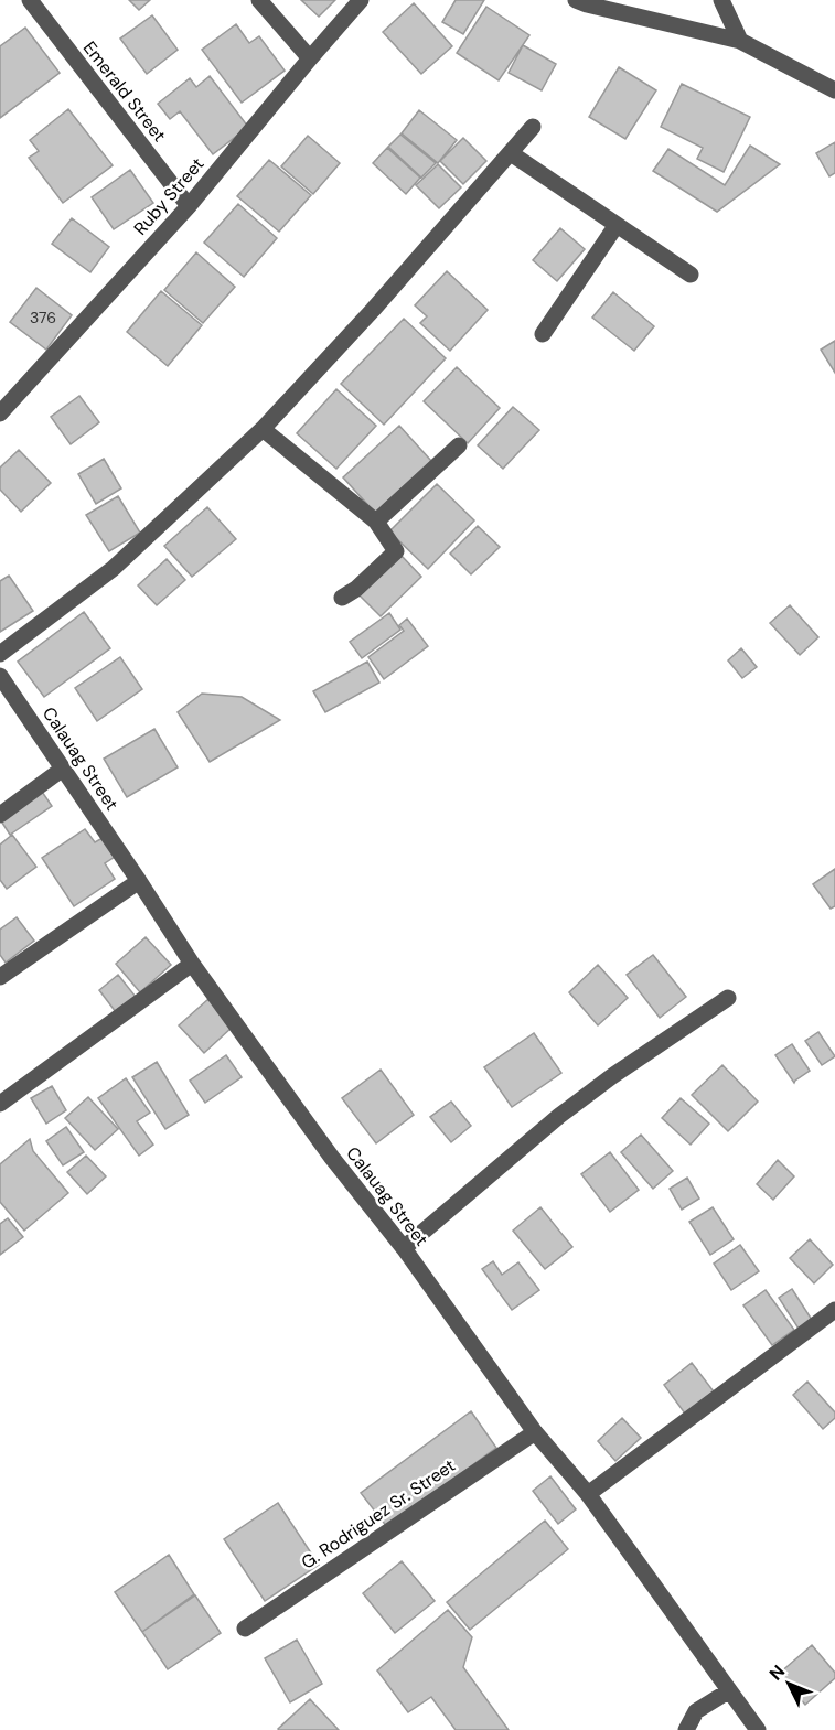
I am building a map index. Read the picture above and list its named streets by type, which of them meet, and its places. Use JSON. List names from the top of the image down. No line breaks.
{"streets":{"street":["Emerald Street","Ruby Street","Calauag Street","G. Rodriguez Sr. Street"]},"crossings":[["Emerald Street","Ruby Street"],["Calauag Street","G. Rodriguez Sr. Street"]],"house_numbers":["376"],"north":"top left"}
